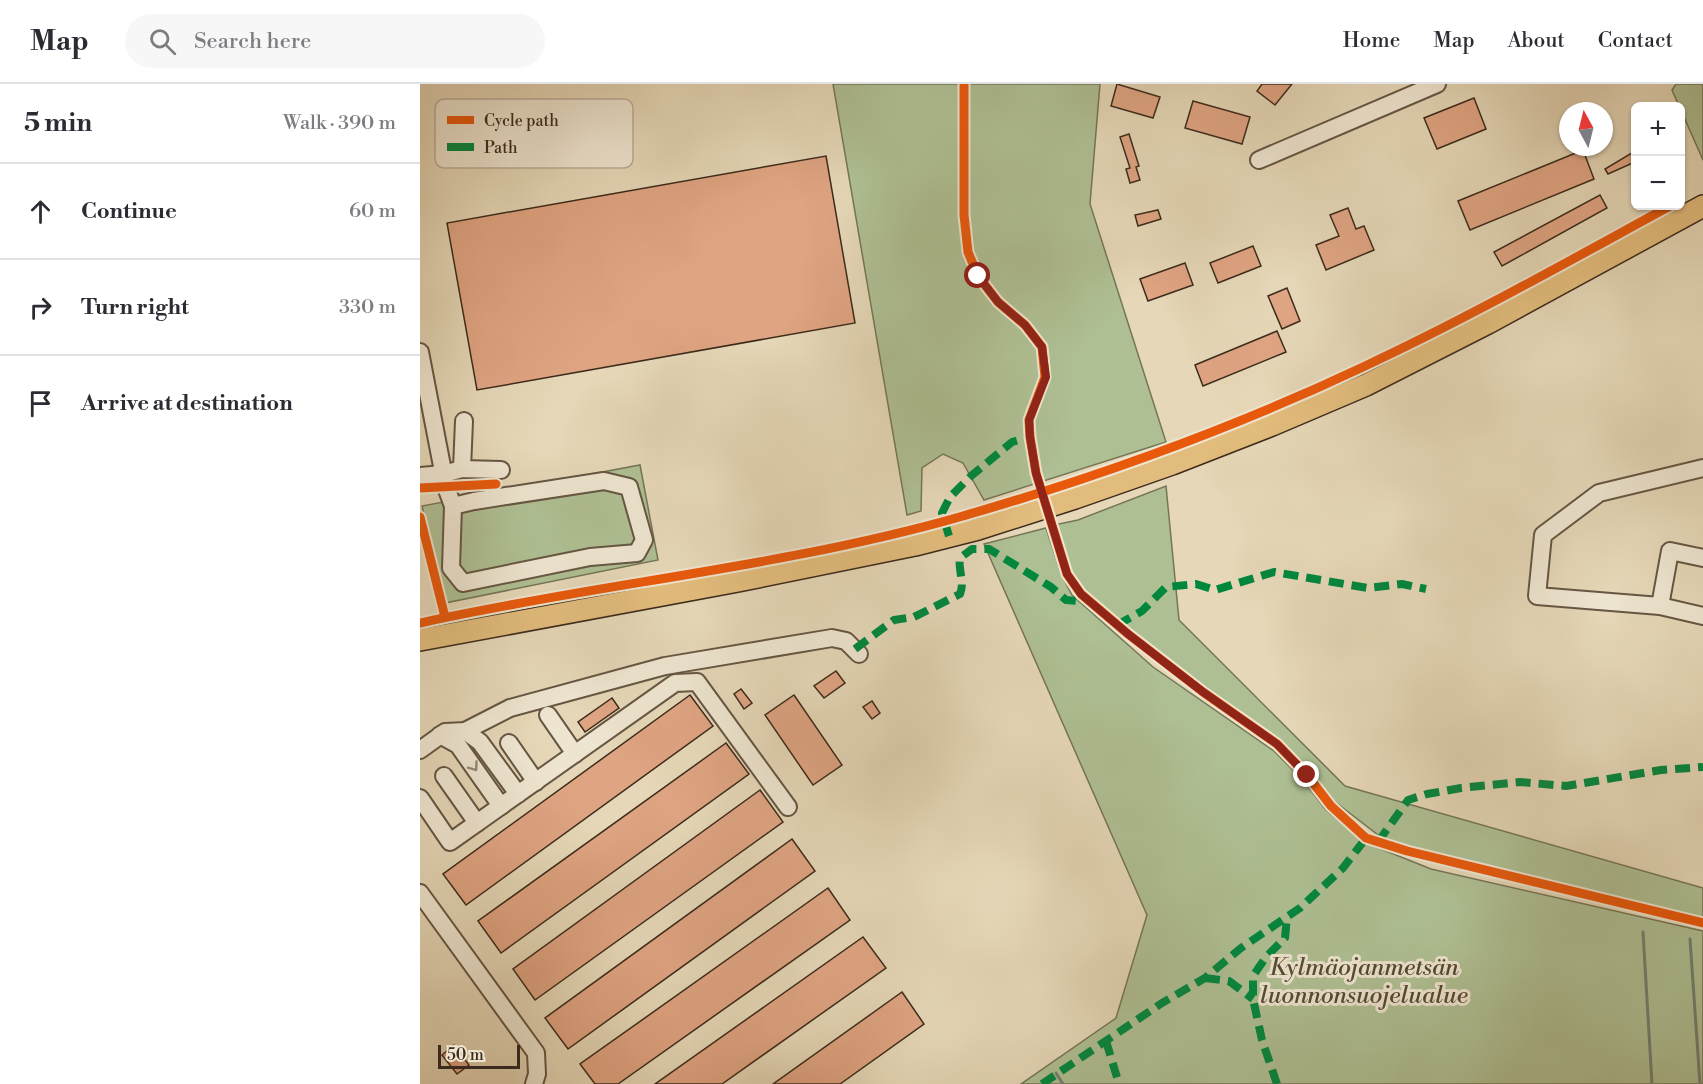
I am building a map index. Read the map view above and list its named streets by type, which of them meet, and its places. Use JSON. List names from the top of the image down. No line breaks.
{"parks":["Kylmäojanmetsän luonnonsuojelualue"],"legend":["Cycle path","Path"],"scale_bar":"50 m","north":"top","page":{"header":"Map","search":"Search here","nav":["Home","Map","About","Contact"],"heading":["5 min","Walk · 390 m"],"map_buttons":["+","−"],"list":[["Continue","60 m"],["Turn right","330 m"],"Arrive at destination"],"scale":"50 m"}}
